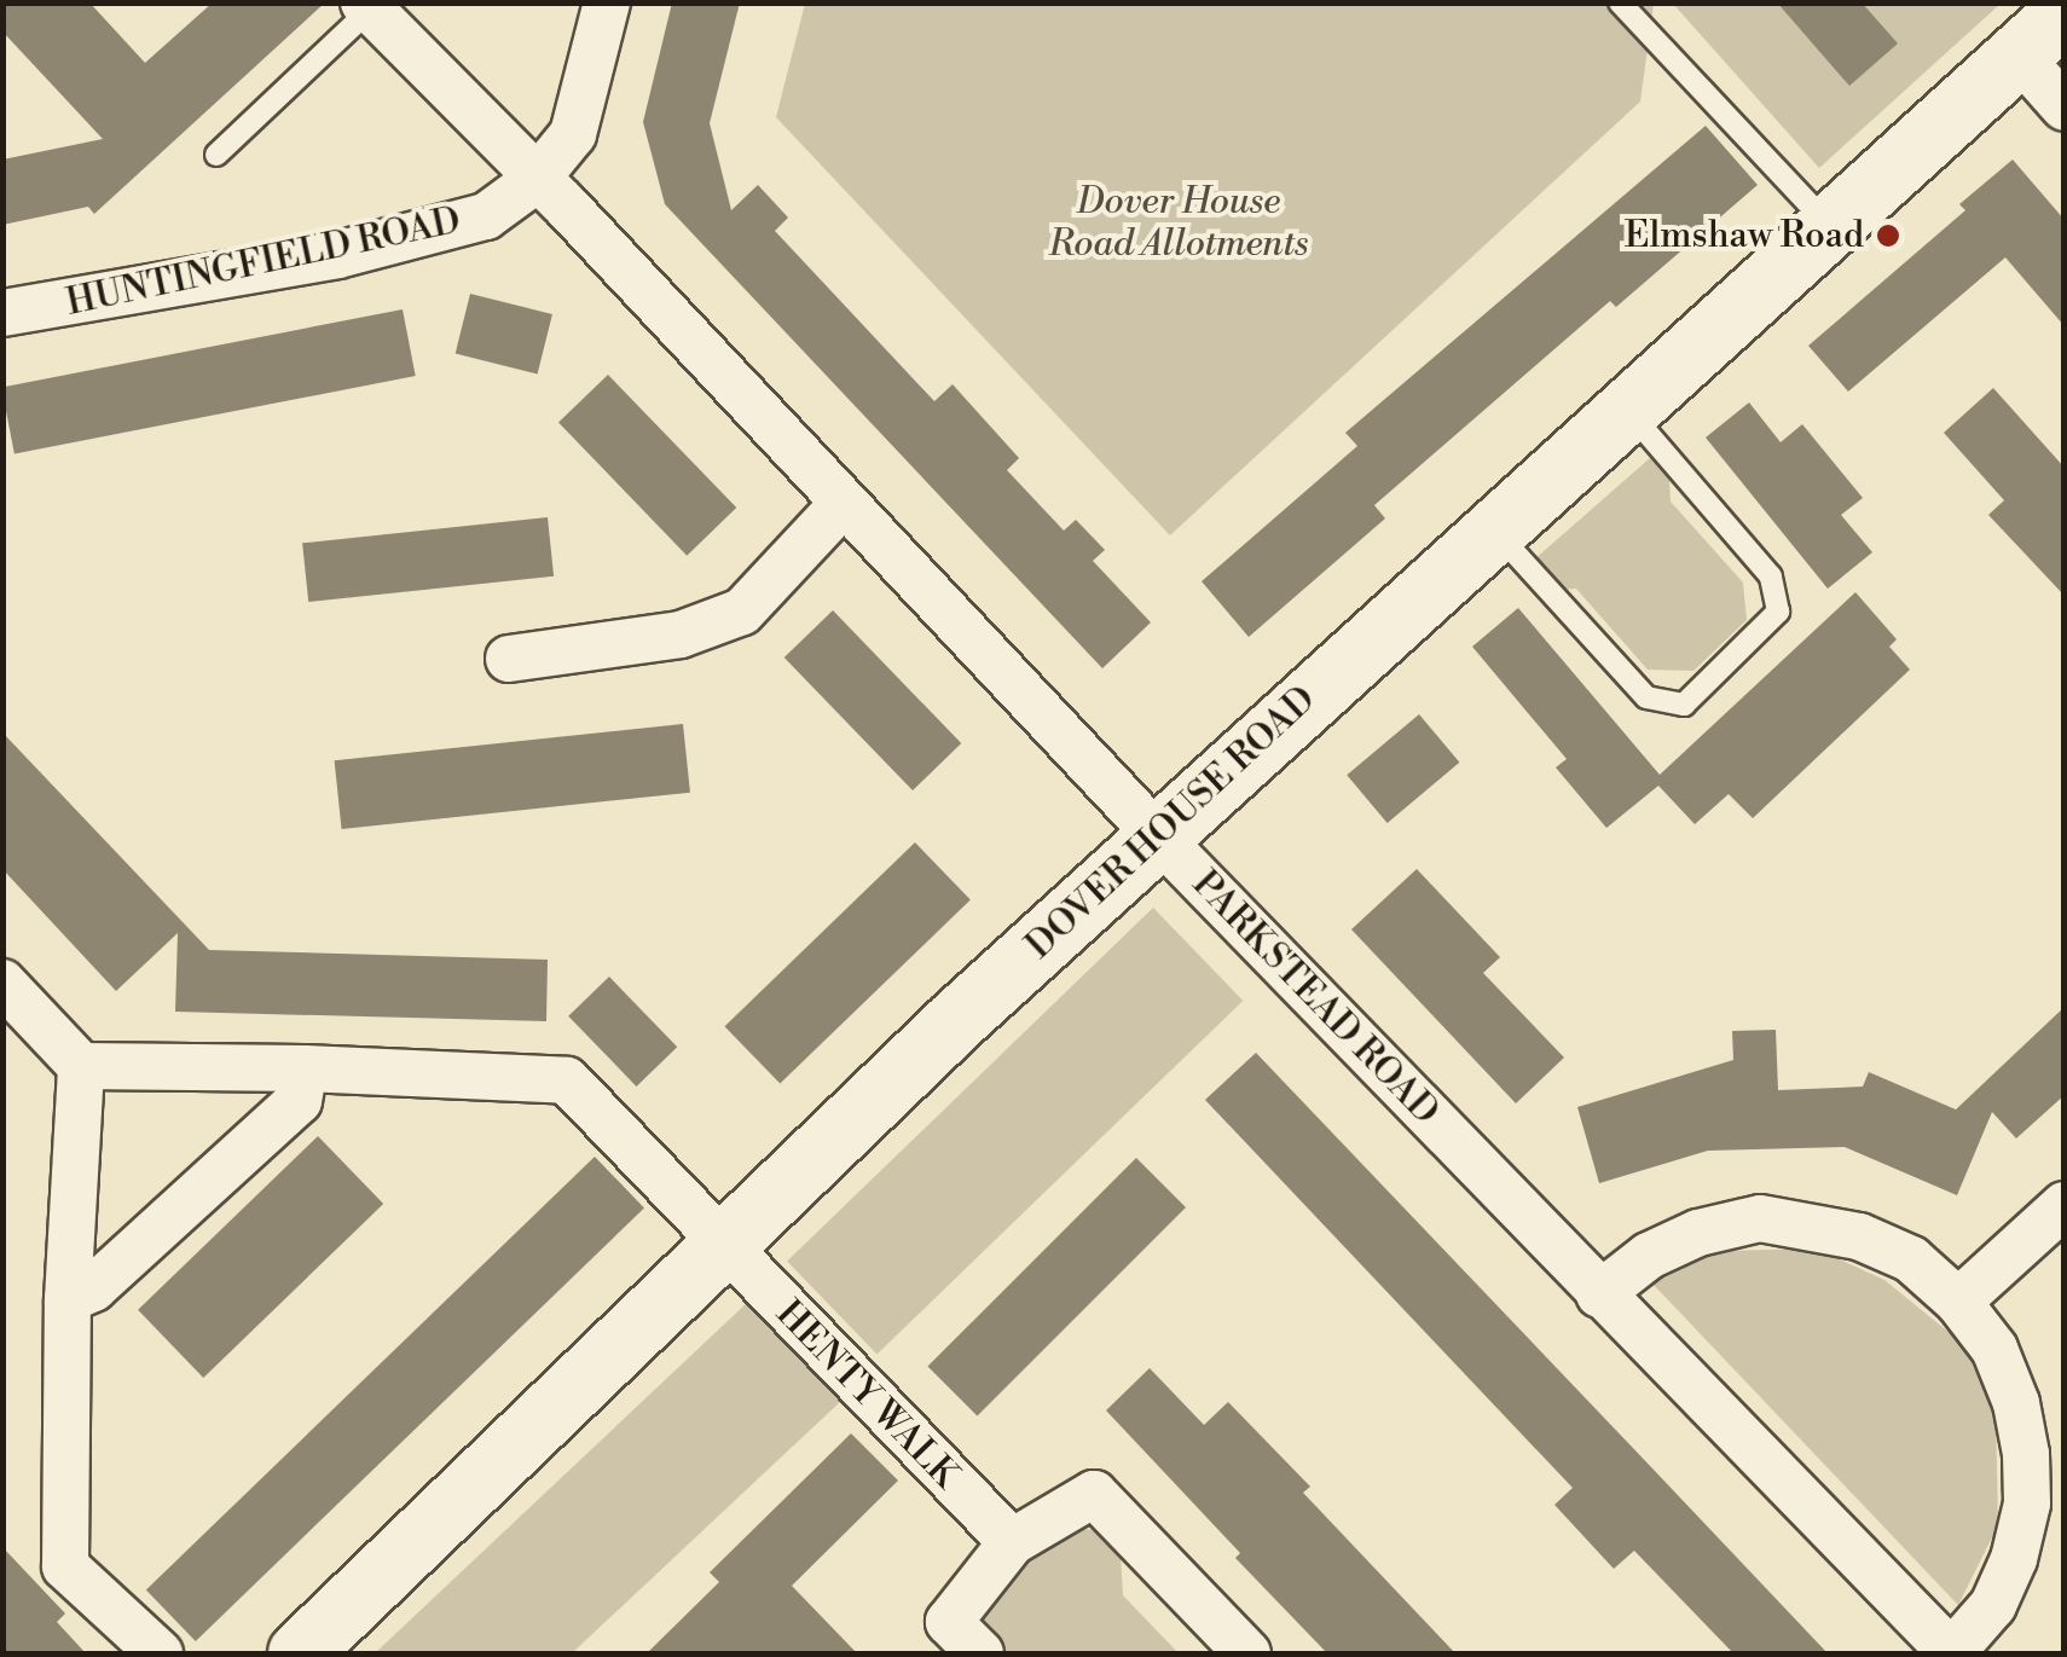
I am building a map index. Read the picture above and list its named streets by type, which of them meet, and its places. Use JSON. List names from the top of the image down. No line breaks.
{"streets":{"street":["HUNTINGFIELD ROAD","DOVER HOUSE ROAD","PARKSTEAD ROAD","HENTY WALK"]},"crossings":[["HUNTINGFIELD ROAD","PARKSTEAD ROAD"],["DOVER HOUSE ROAD","PARKSTEAD ROAD"],["DOVER HOUSE ROAD","HENTY WALK"]],"parks":["Dover House Road Allotments"],"places":["Elmshaw Road"]}
